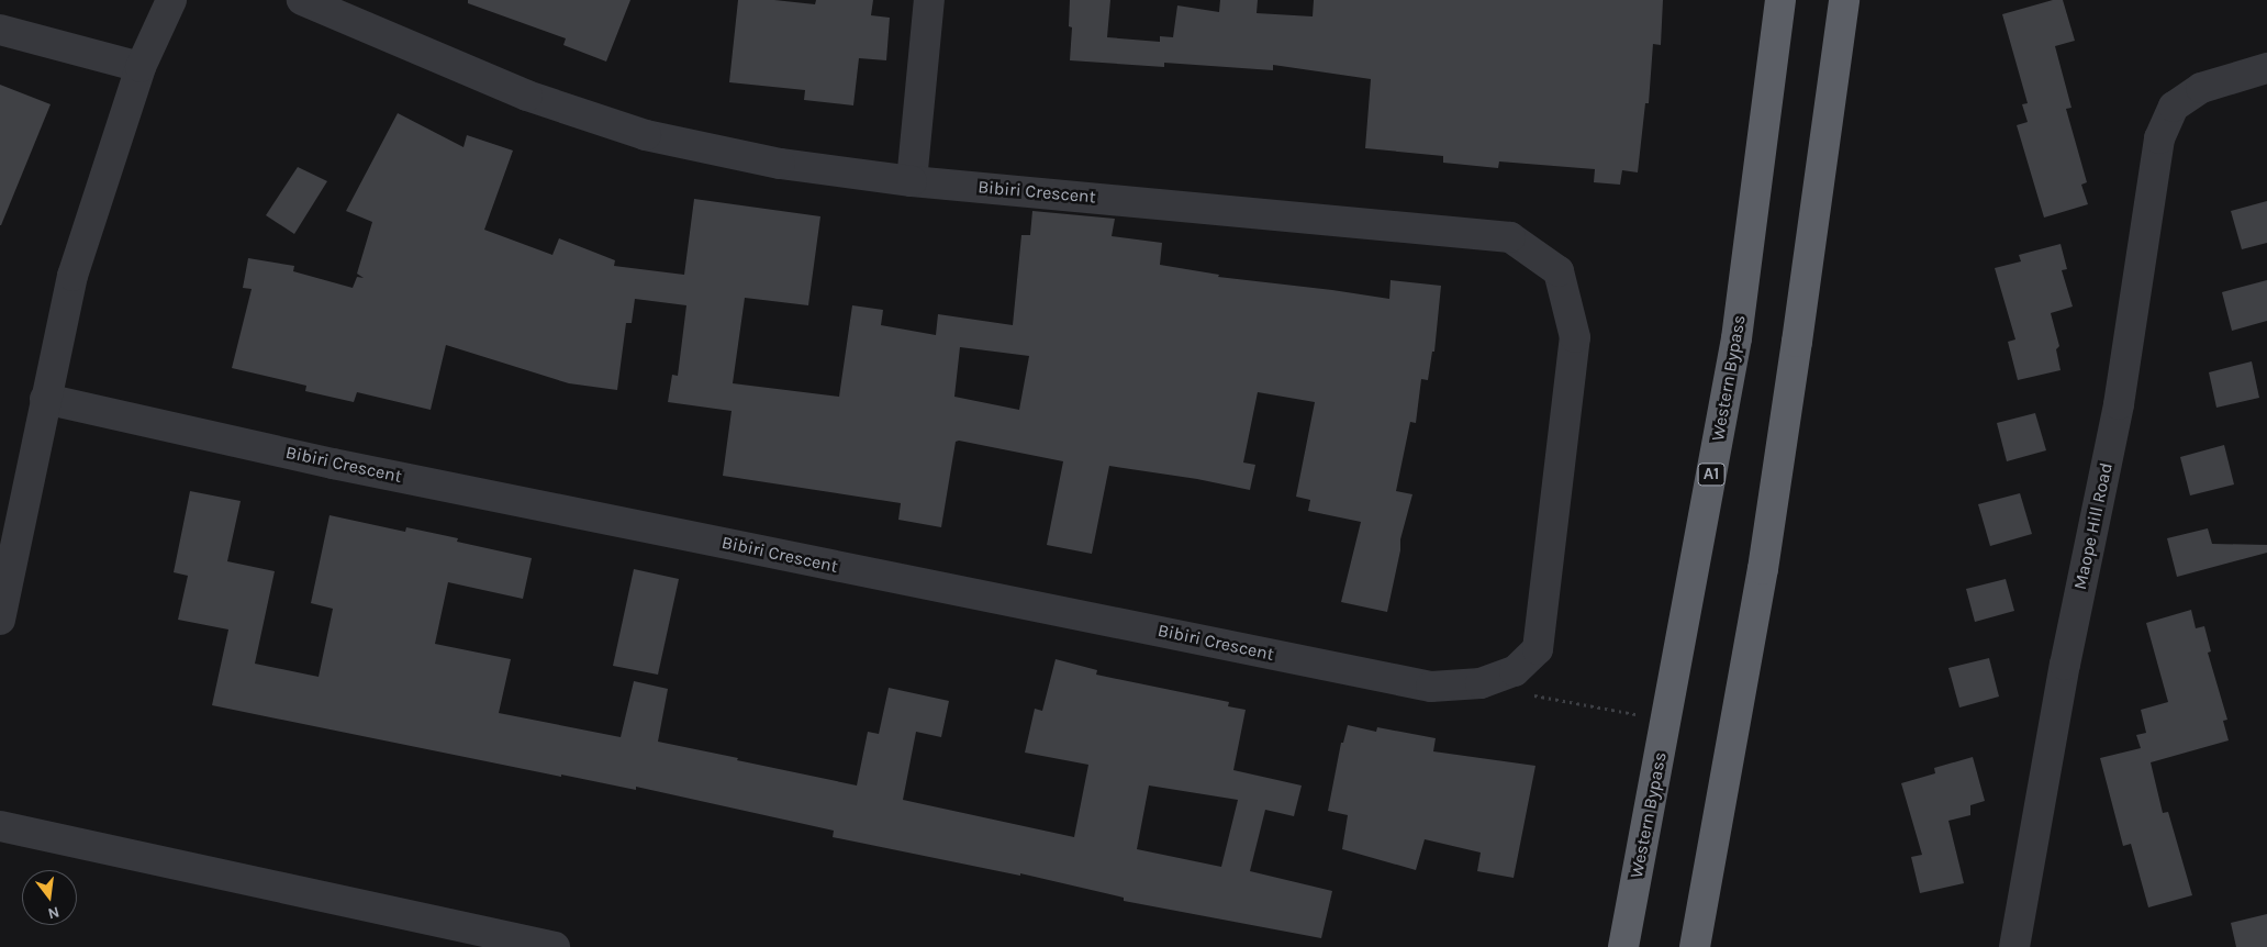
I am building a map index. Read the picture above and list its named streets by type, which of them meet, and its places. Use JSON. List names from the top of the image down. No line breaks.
{"streets":{"highway":["Western Bypass","A1"],"street":["Bibiri Crescent","Maope Hill Road"]},"north":"bottom"}
